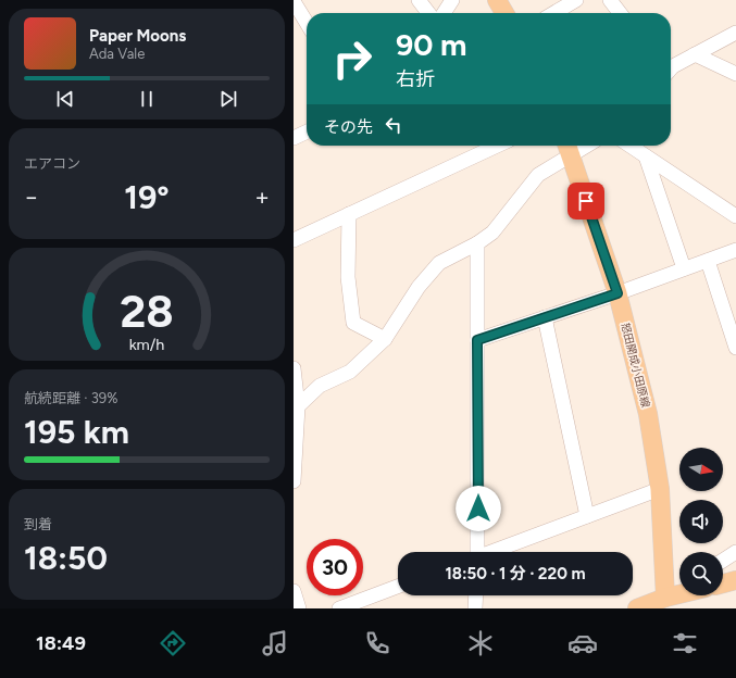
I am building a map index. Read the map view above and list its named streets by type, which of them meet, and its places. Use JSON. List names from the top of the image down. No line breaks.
{"streets":{"main road":["怒田開成小田原線"]},"north":"right","page":{"turn":["90 m","右折"],"song":["Paper Moons","Ada Vale"],"then":"その先","tile":["エアコン",["航続距離 · 39%","195 km"],["到着","18:50"]],"heat":["−","19°","+"],"limit":"30","trip":"18:50 · 1 分 · 220 m","tabs":"18:49","gauge":["28","km/h"]}}
